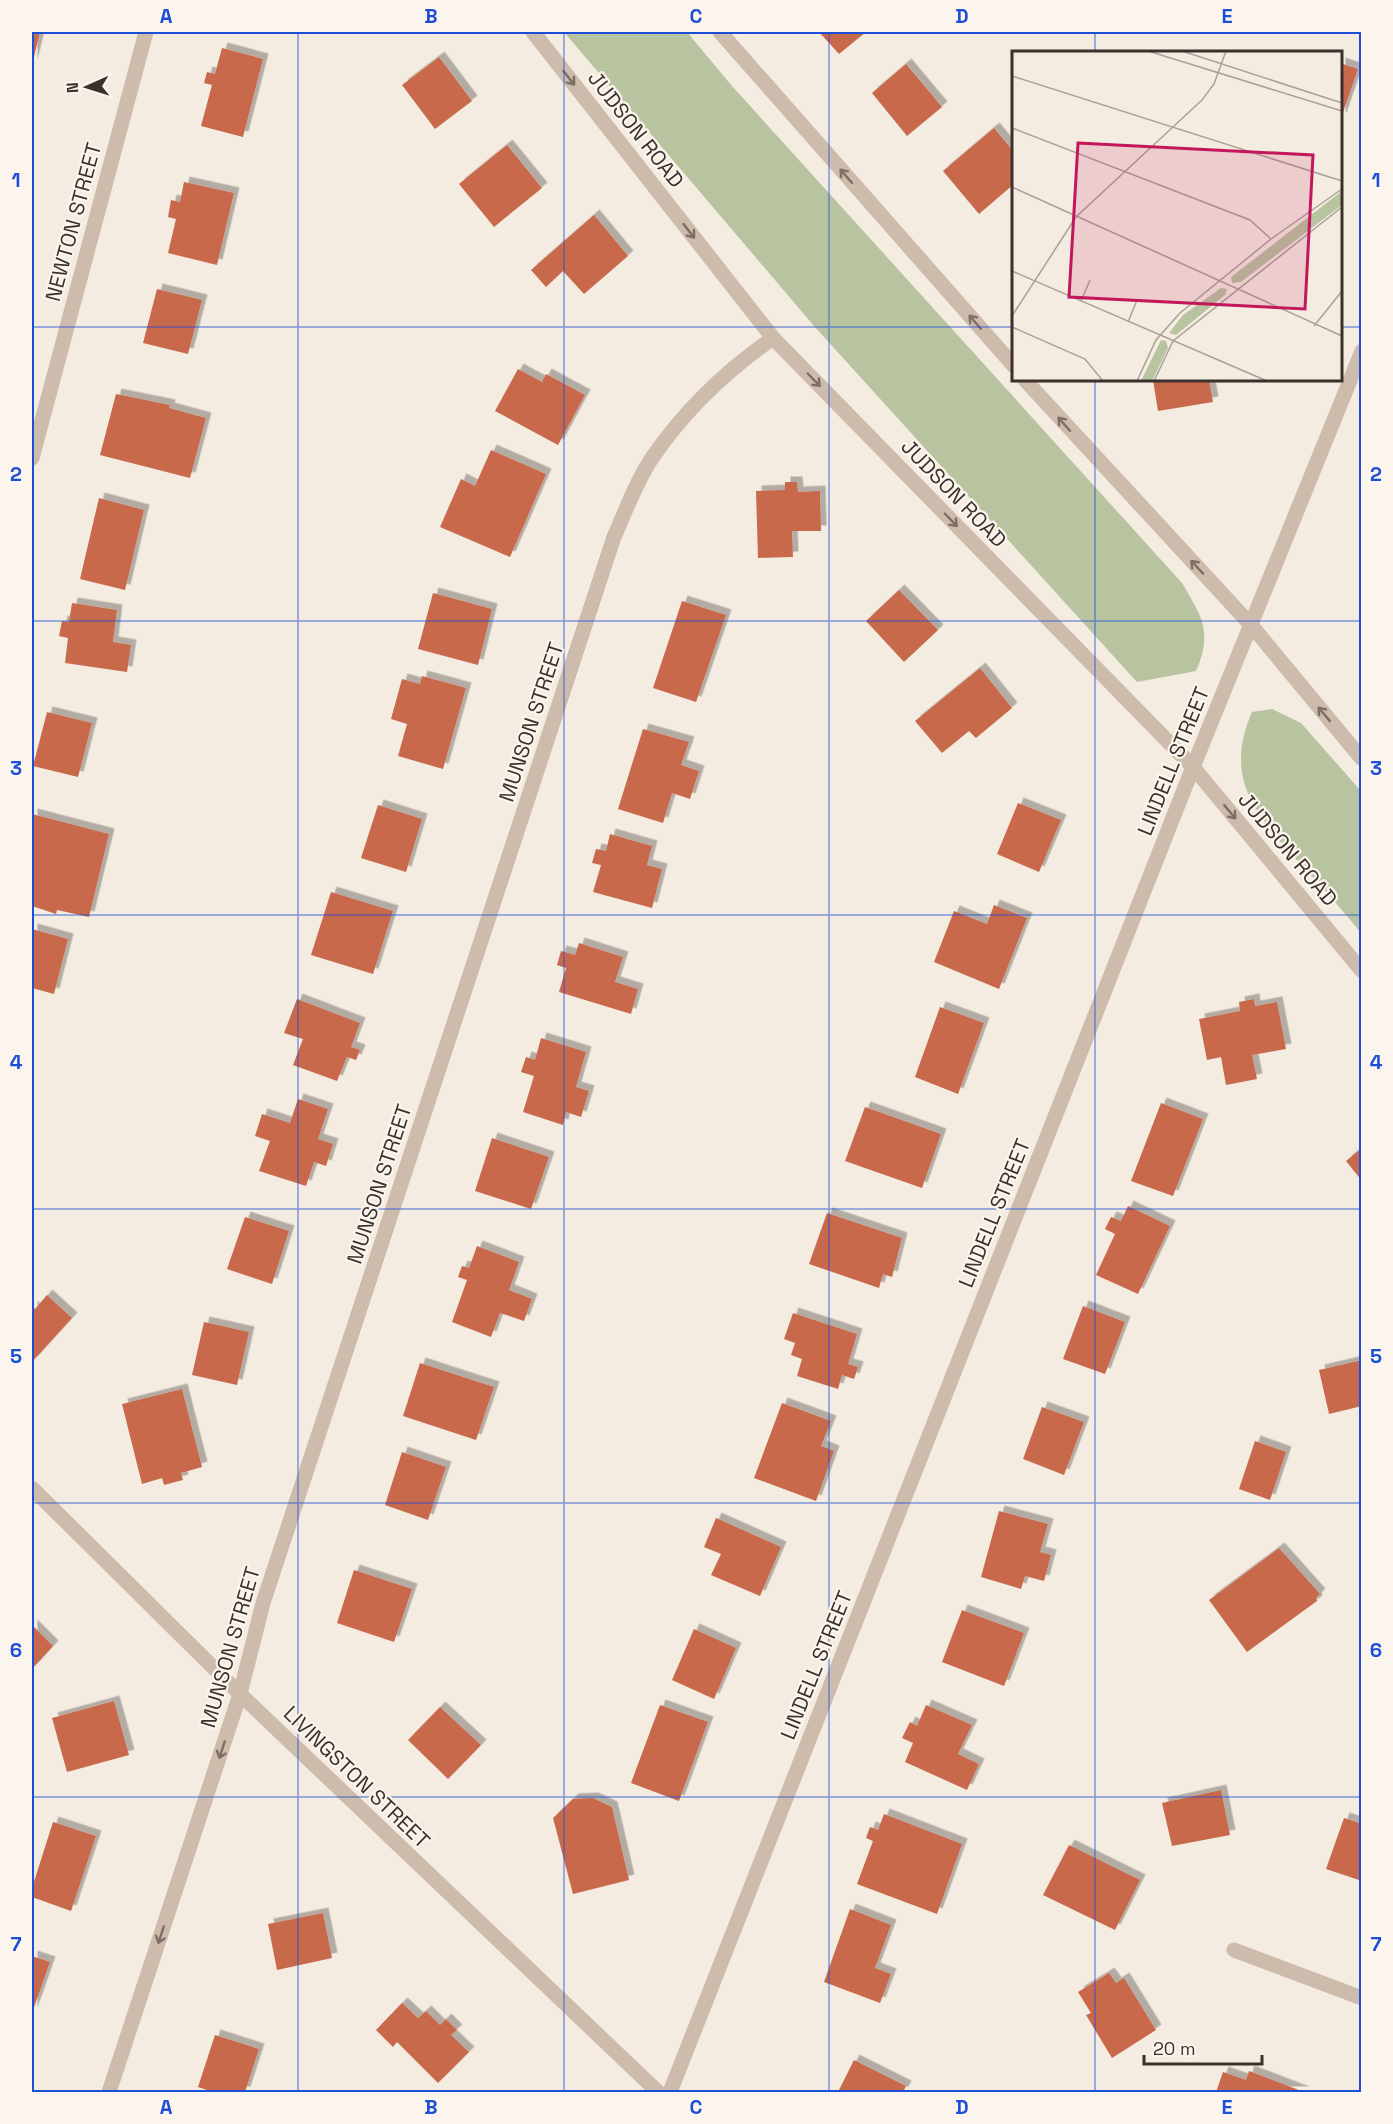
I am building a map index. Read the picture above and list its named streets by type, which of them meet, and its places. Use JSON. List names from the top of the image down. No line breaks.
{"streets":{"street":["JUDSON ROAD","NEWTON STREET","MUNSON STREET","LINDELL STREET","LIVINGSTON STREET"]},"crossings":[["JUDSON ROAD","MUNSON STREET"],["JUDSON ROAD","LINDELL STREET"],["MUNSON STREET","LIVINGSTON STREET"]],"one_way":["JUDSON ROAD"],"scale_bar":"20 m","north":"left","grid":{"columns":["A","B","C","D","E"],"rows":["1","2","3","4","5","6","7"]}}
